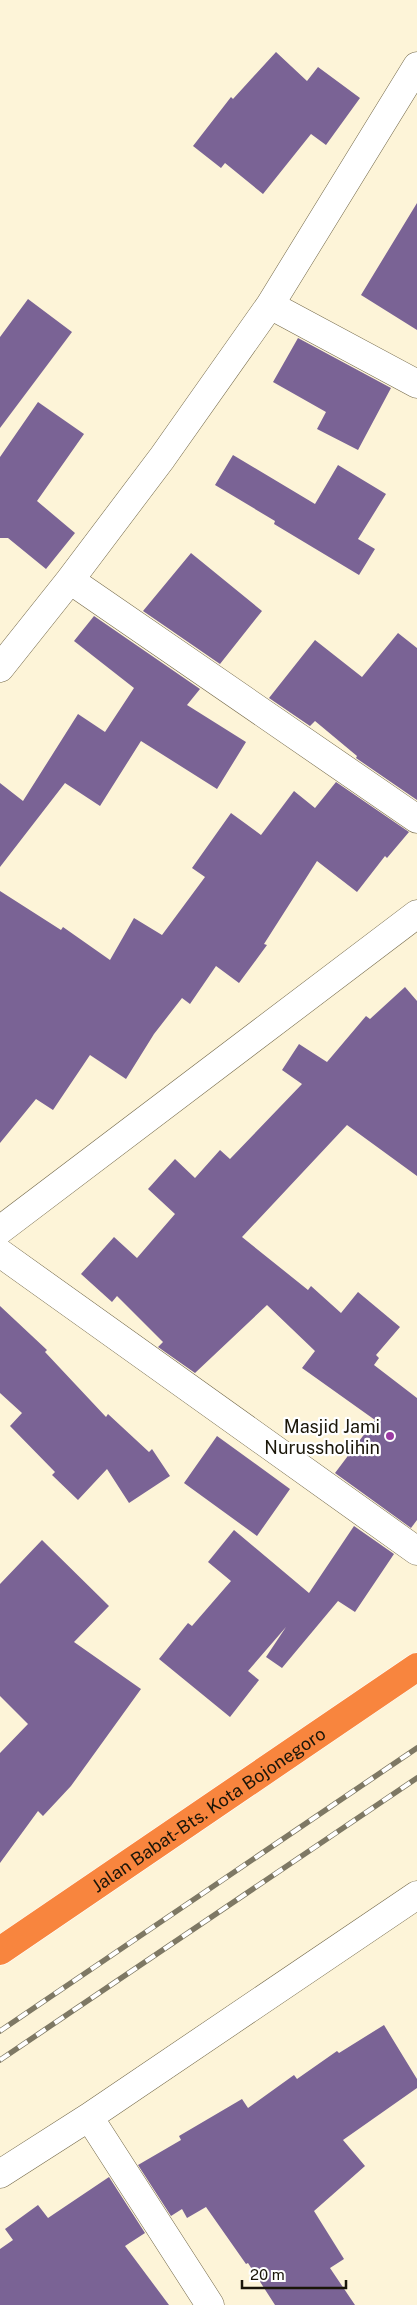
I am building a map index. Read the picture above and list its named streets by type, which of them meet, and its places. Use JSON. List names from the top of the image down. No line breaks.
{"streets":{"highway":["Jalan Babat-Bts. Kota Bojonegoro"]},"places":["Masjid Jami Nurussholihin"],"scale_bar":"20 m"}
